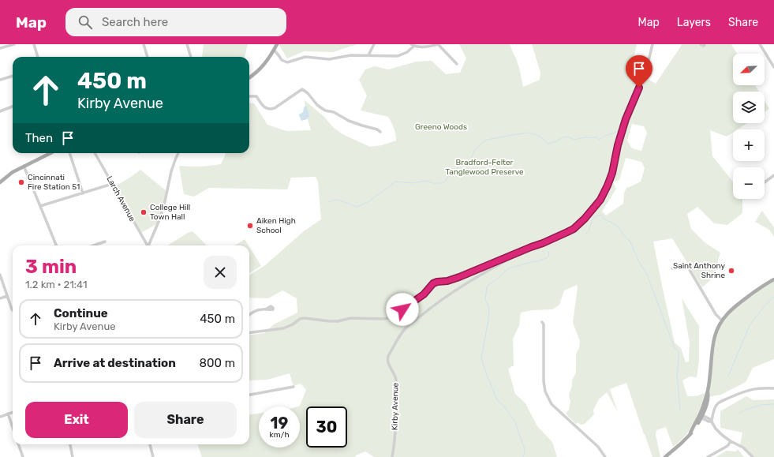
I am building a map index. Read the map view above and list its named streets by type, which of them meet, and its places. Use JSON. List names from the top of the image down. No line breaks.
{"streets":{"street":["Larch Avenue","Kirby Avenue"]},"parks":["Greeno Woods","Bradford-Felter Tanglewood Preserve"],"places":["Cincinnati Fire Station 51","College Hill Town Hall","Aiken High School","Saint Anthony Shrine"],"north":"bottom left","page":{"header":"Map","search":"Search here","nav":["Map","Layers","Share"],"map_buttons":["+","−"],"turn":["450 m","Kirby Avenue"],"then":"Then","heading":["3 min","1.2 km · 21:41"],"list":[{"name":"Continue","note":"Kirby Avenue","value":"450 m"},{"name":"Arrive at destination","value":"800 m"}],"buttons":["Exit","Share"],"speed":"19 km/h","limit":"30"}}
